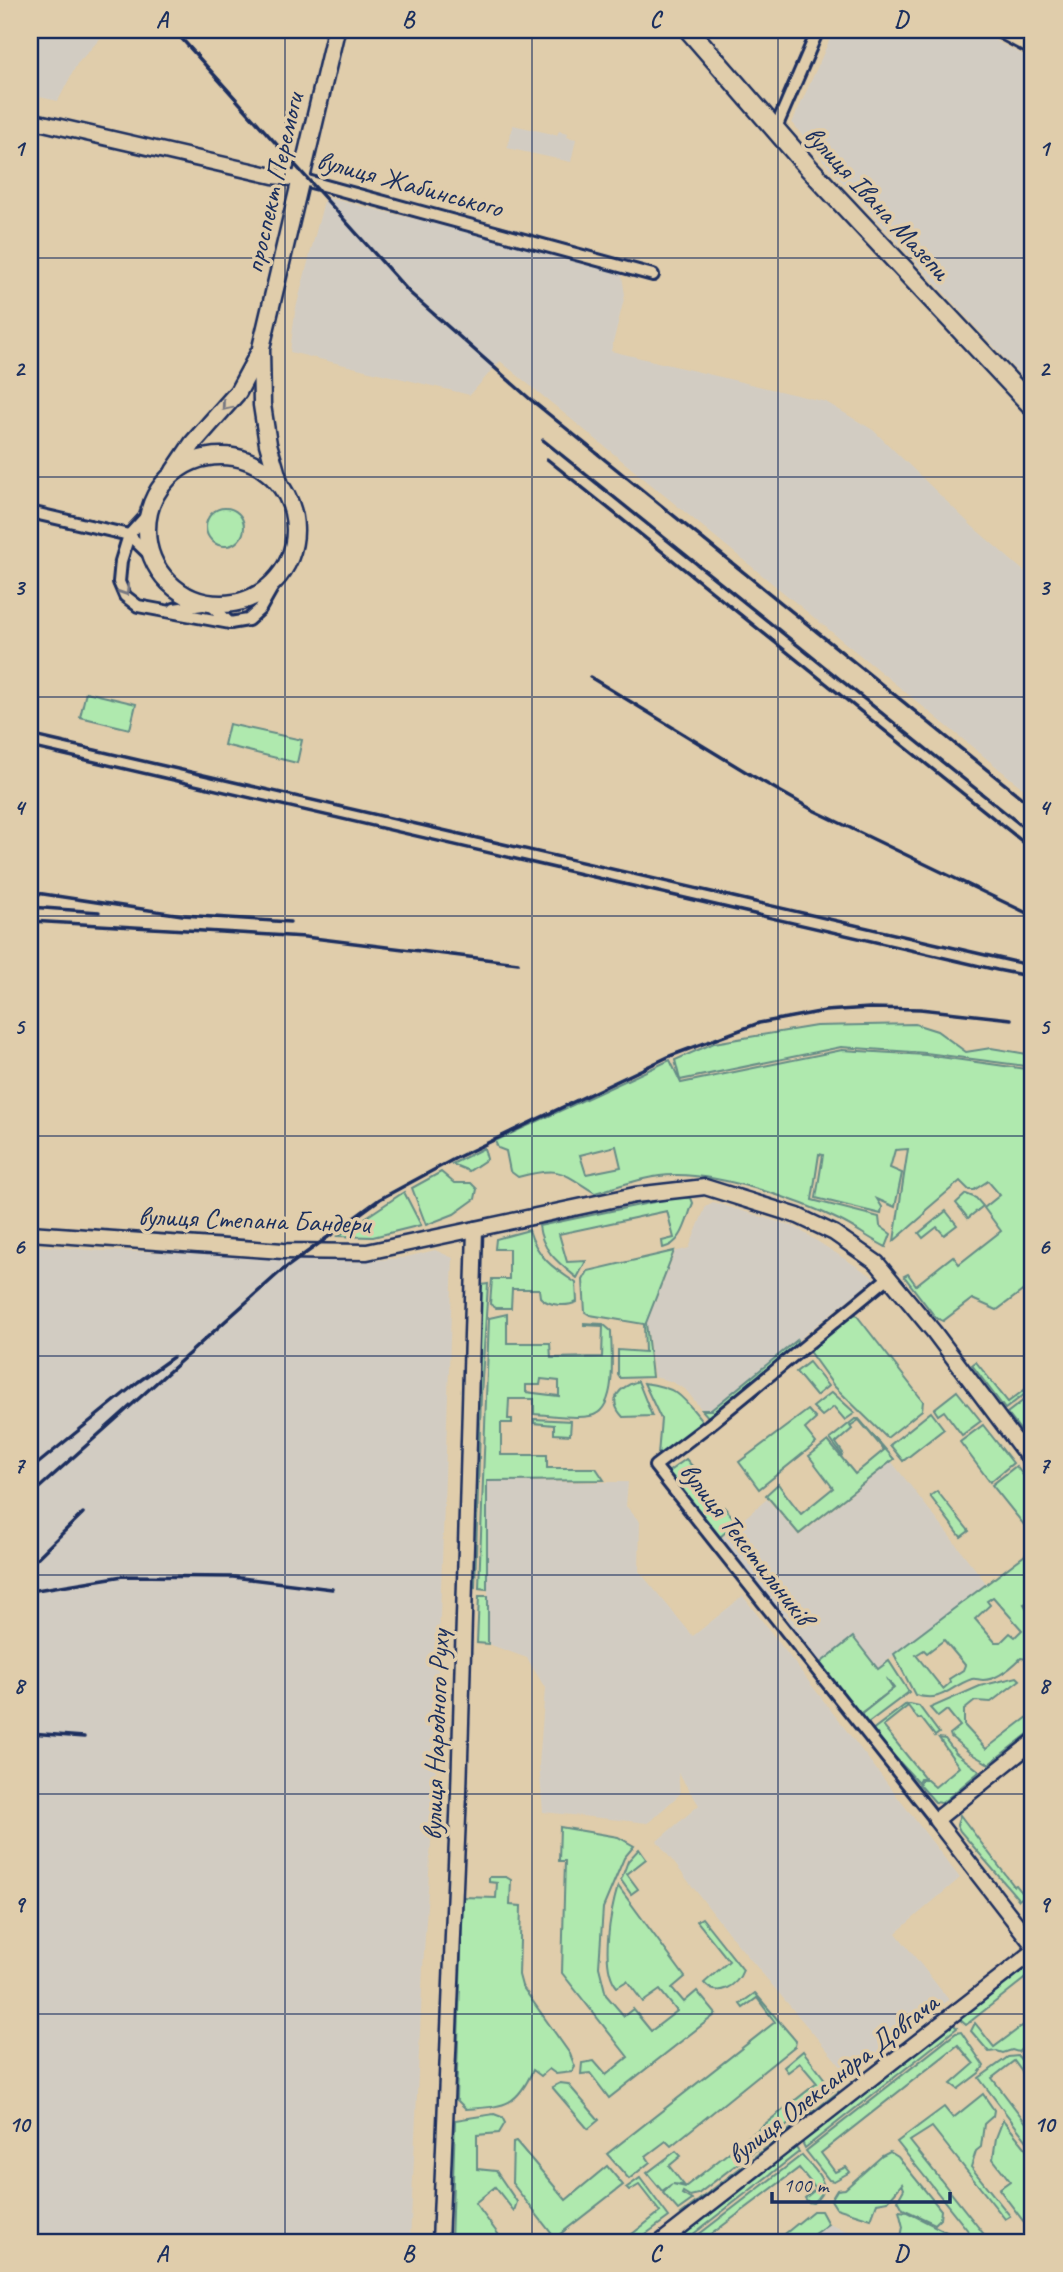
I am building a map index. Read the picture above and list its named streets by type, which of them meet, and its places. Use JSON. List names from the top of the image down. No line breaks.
{"streets":{"main road":["проспект Перемоги","вулиця Івана Мазепи"],"street":["вулиця Жабинського","вулиця Степана Бандери","вулиця Текстильників","вулиця Народного Руху","вулиця Олександра Довгача"]},"crossings":[["проспект Перемоги","вулиця Жабинського"],["вулиця Степана Бандери","вулиця Народного Руху"]],"scale_bar":"100 m","grid":{"columns":["A","B","C","D"],"rows":["1","2","3","4","5","6","7","8","9","10"]}}
